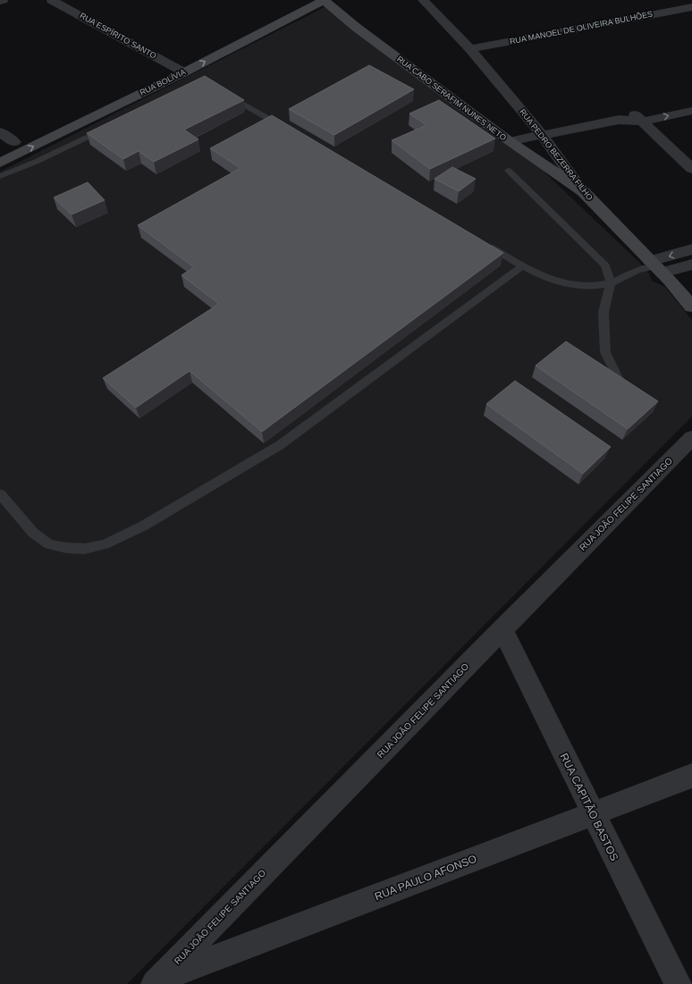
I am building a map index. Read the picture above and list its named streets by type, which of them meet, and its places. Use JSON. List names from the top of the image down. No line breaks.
{"streets":{"street":["RUA MANOEL DE OLIVEIRA BULHÕES","RUA ESPÍRITO SANTO","RUA BOLÍVIA","RUA CABO SERAFIM NUNES NETO","RUA PEDRO BEZERRA FILHO","RUA JOÃO FELIPE SANTIAGO","RUA CAPITÃO BASTOS","RUA PAULO AFONSO"]},"crossings":[["RUA MANOEL DE OLIVEIRA BULHÕES","RUA PEDRO BEZERRA FILHO"],["RUA ESPÍRITO SANTO","RUA BOLÍVIA"],["RUA BOLÍVIA","RUA CABO SERAFIM NUNES NETO"],["RUA CABO SERAFIM NUNES NETO","RUA PEDRO BEZERRA FILHO"],["RUA JOÃO FELIPE SANTIAGO","RUA CAPITÃO BASTOS"],["RUA JOÃO FELIPE SANTIAGO","RUA PAULO AFONSO"],["RUA CAPITÃO BASTOS","RUA PAULO AFONSO"]]}
